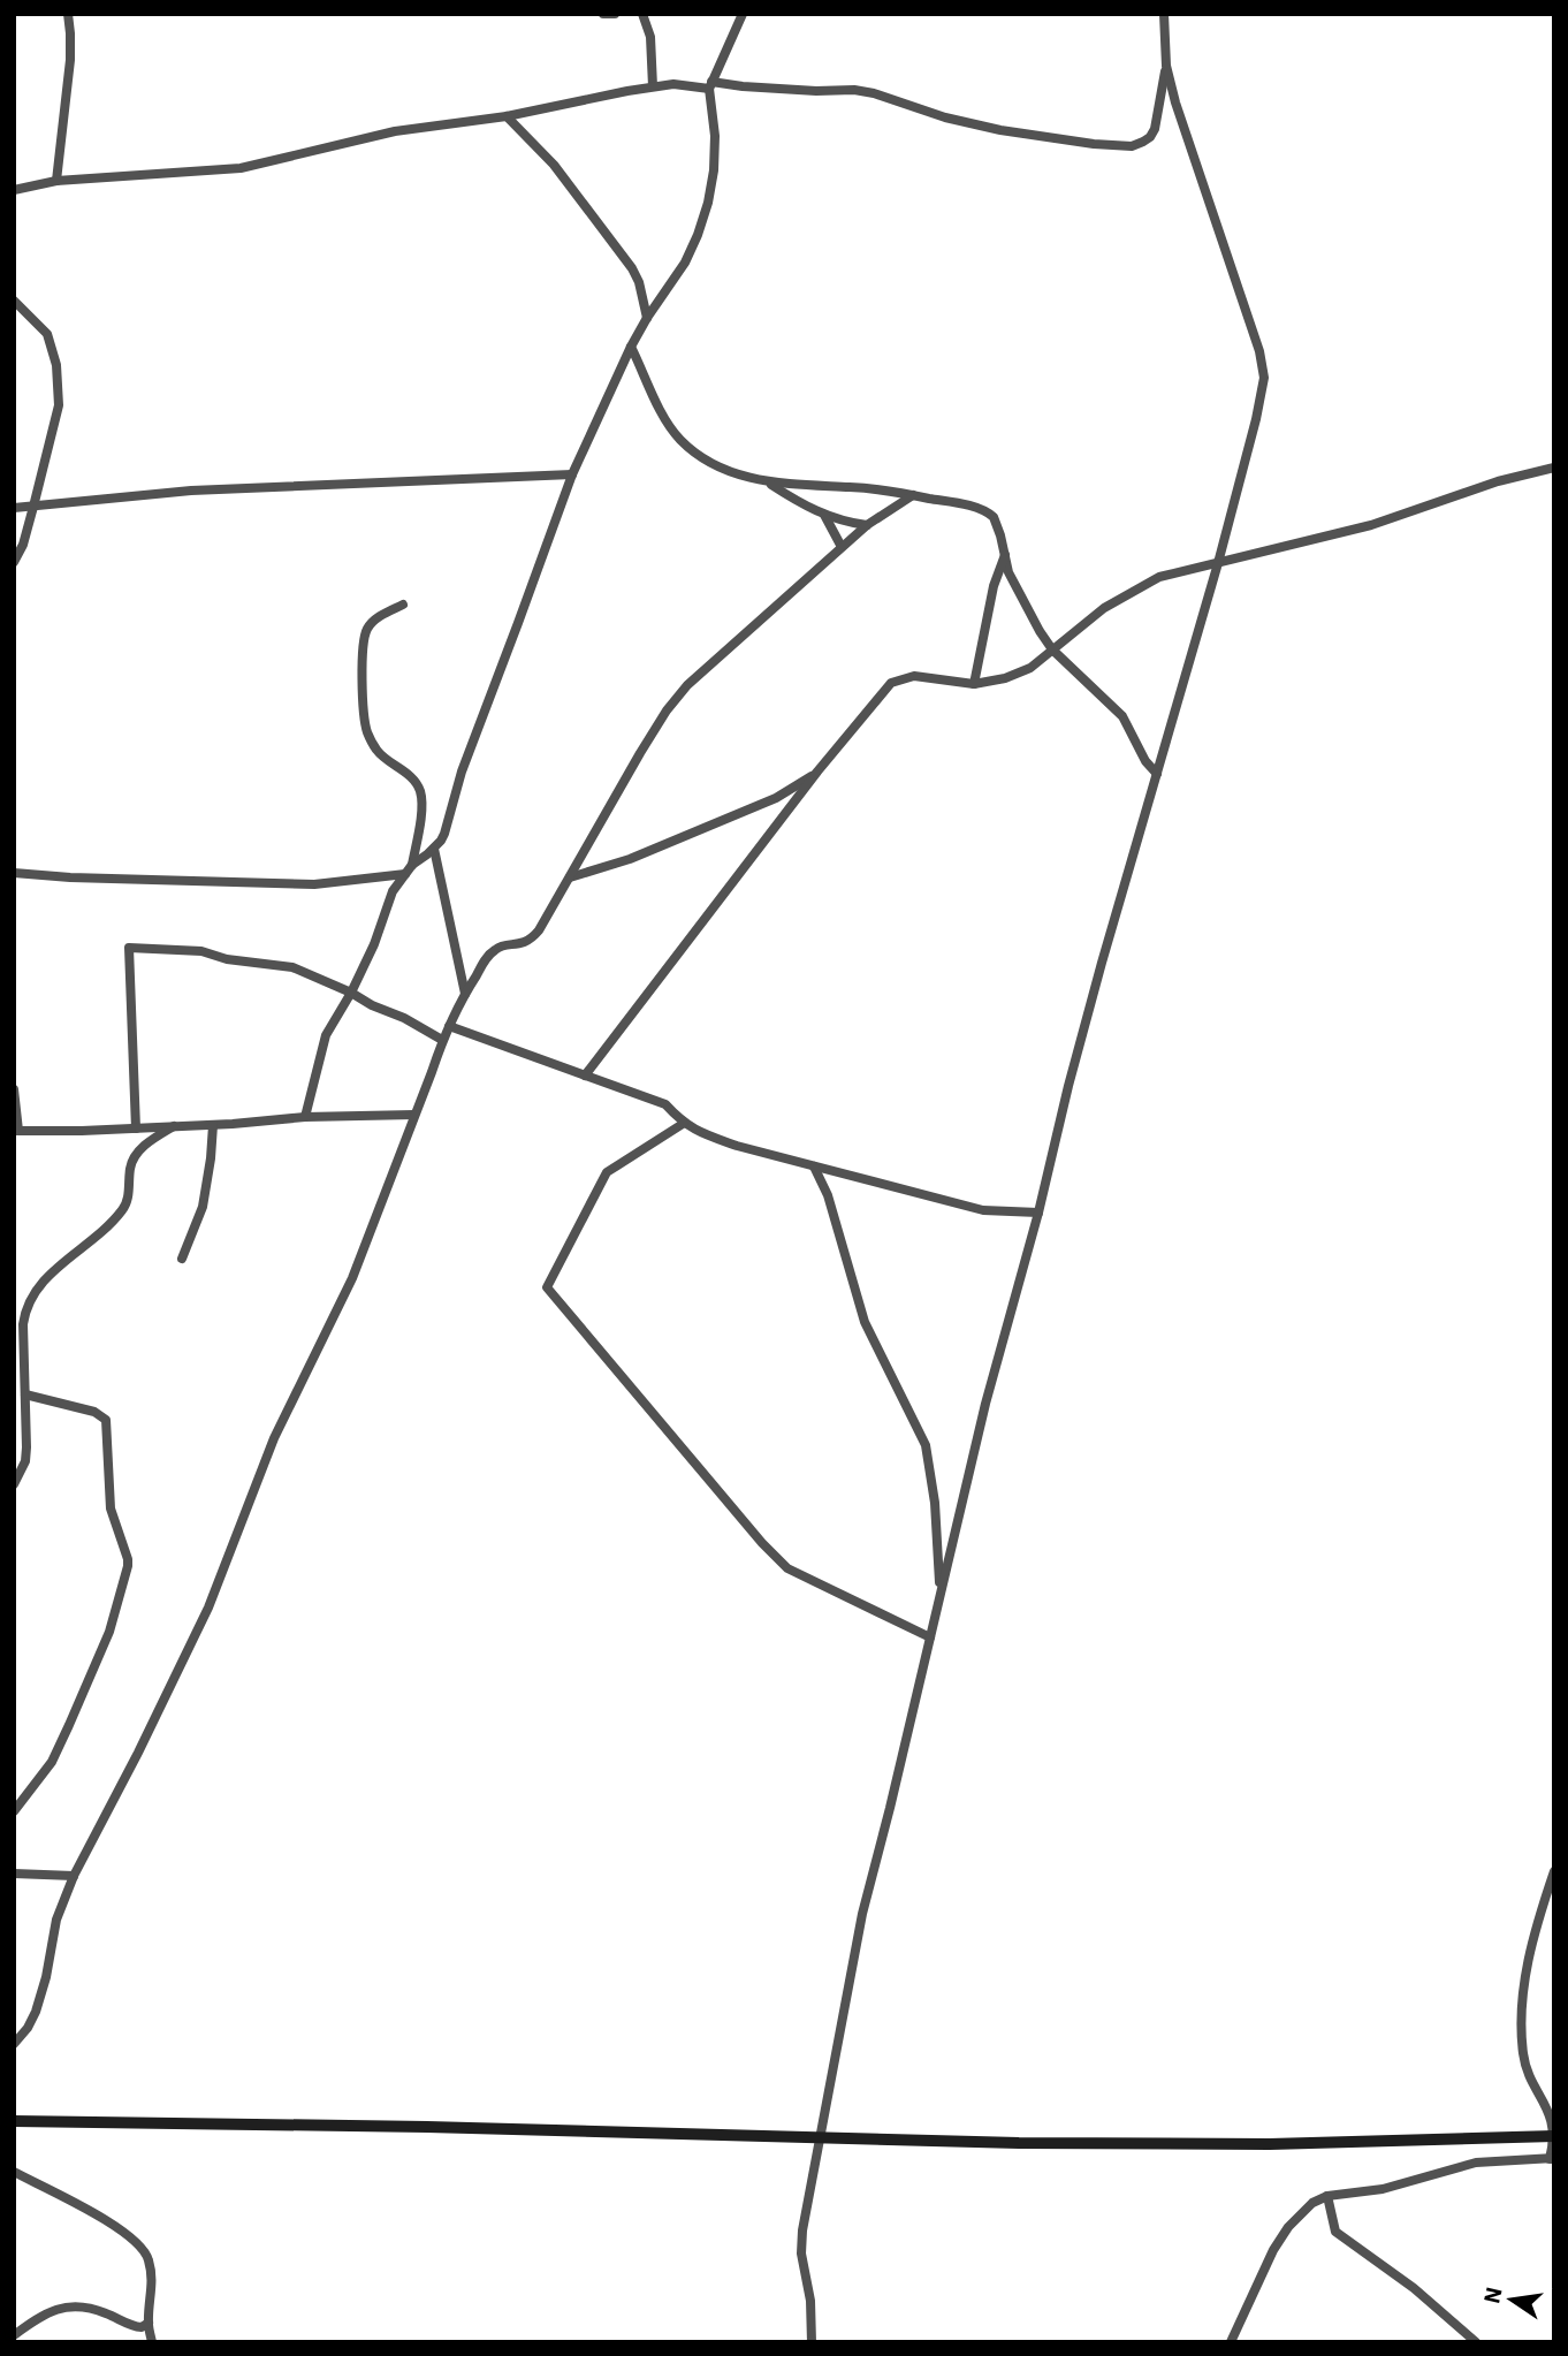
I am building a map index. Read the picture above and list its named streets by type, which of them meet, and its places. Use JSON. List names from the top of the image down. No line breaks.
{"north":"left"}
